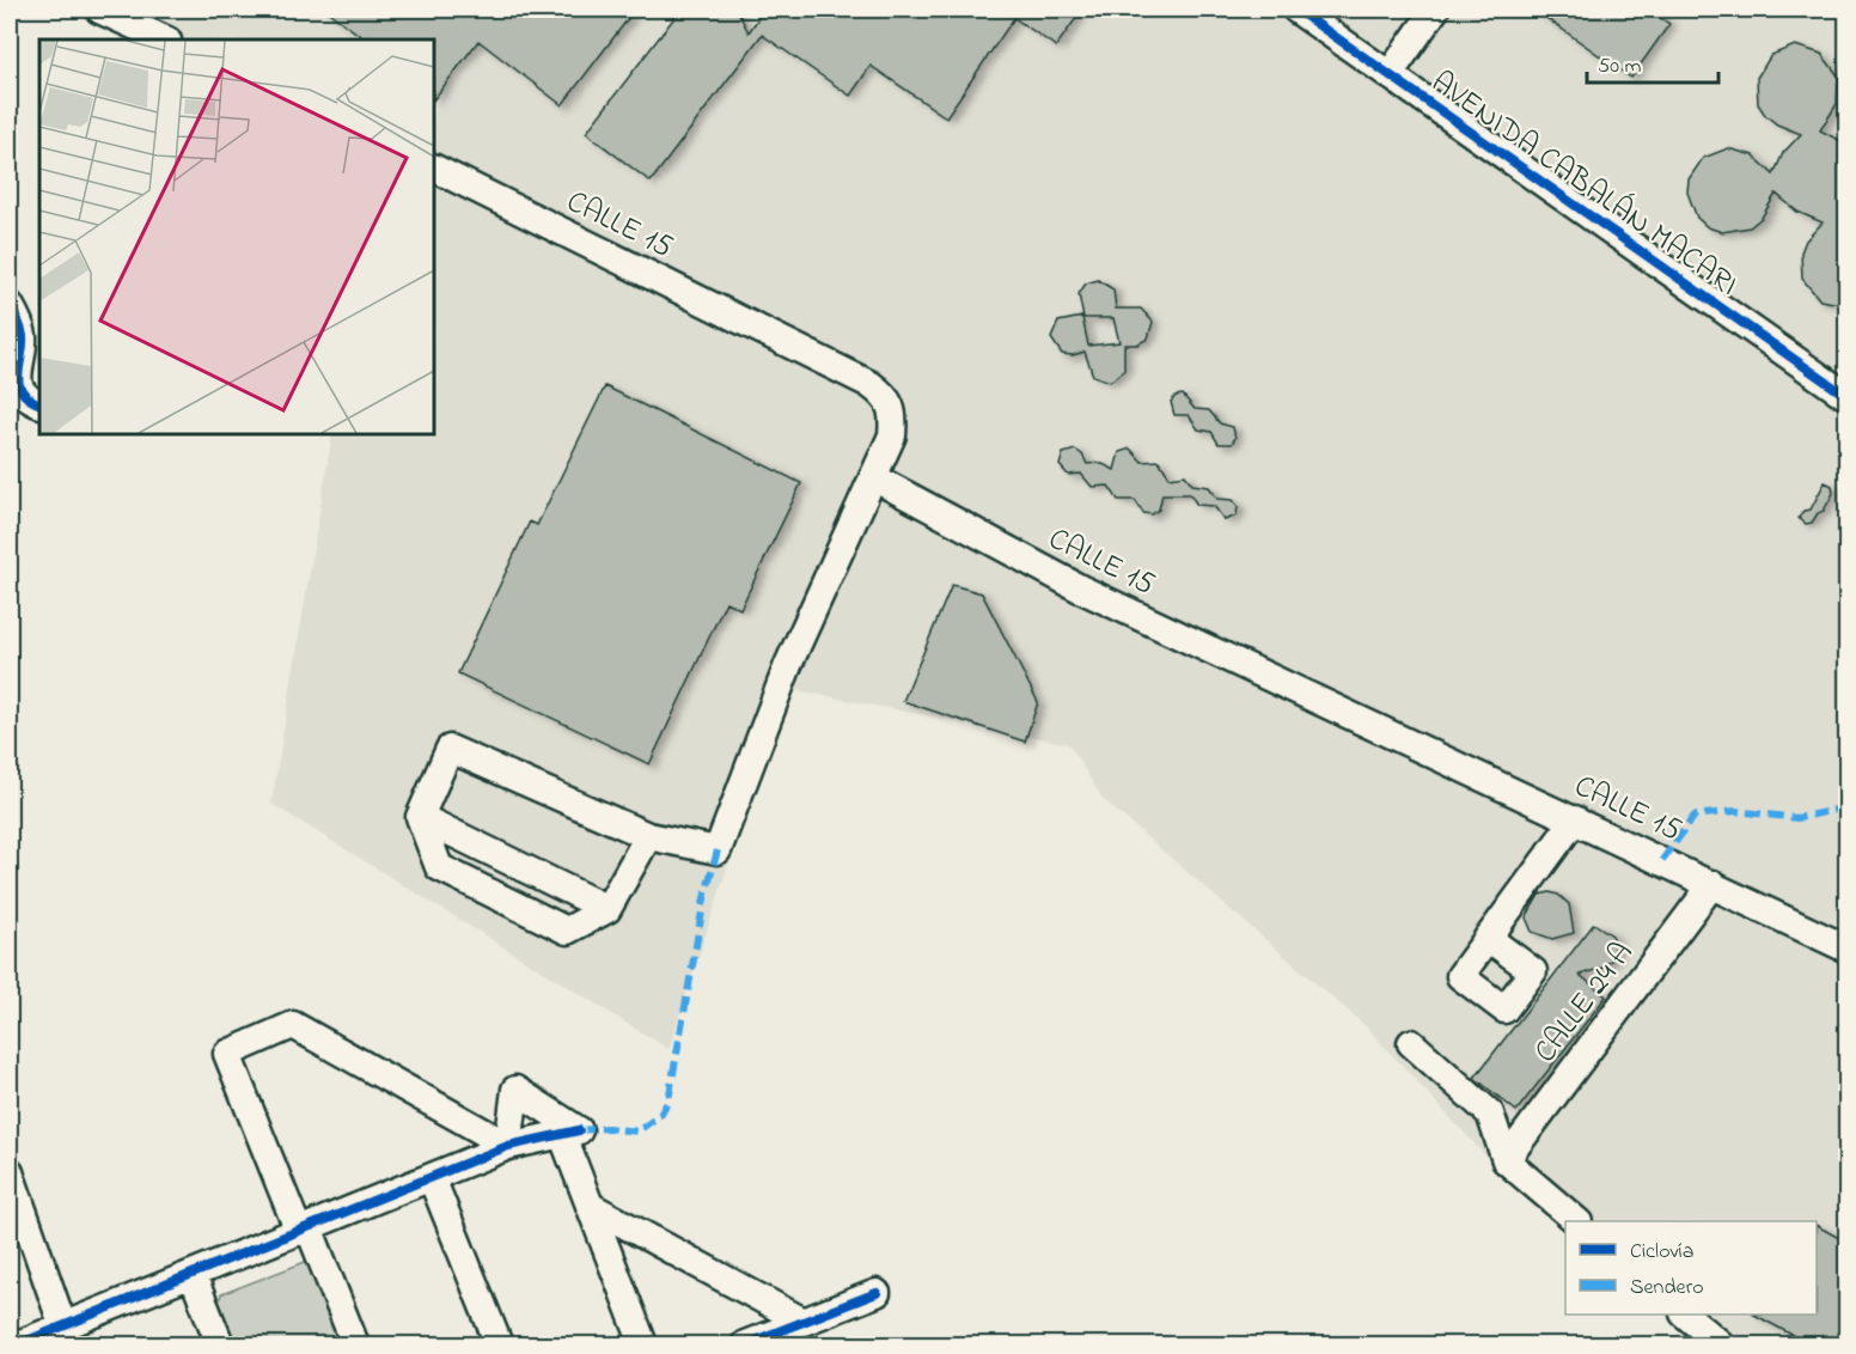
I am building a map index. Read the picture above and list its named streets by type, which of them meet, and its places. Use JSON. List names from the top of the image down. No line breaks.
{"streets":{"street":["AVENIDA CABALÁN MACARI","CALLE 15","CALLE 24 A"]},"crossings":[["CALLE 15","CALLE 24 A"]],"legend":["Ciclovía","Sendero"],"scale_bar":"50 m"}
